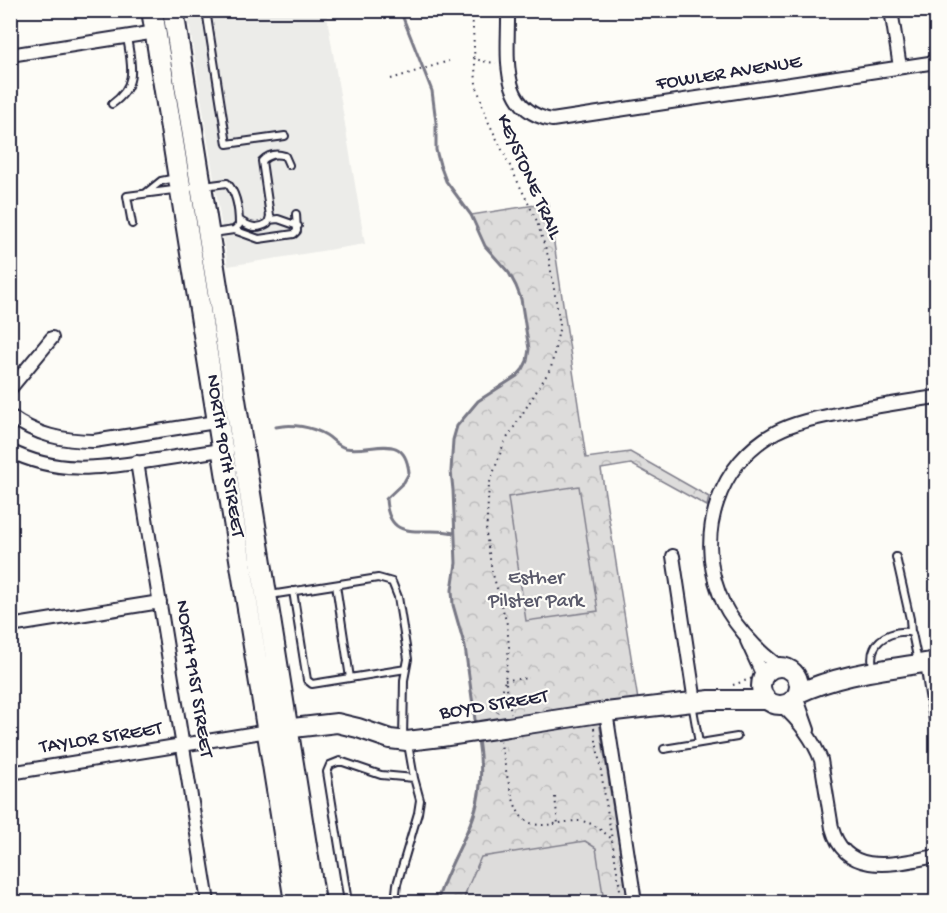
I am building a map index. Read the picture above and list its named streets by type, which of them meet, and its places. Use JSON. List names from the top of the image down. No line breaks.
{"streets":{"main road":["NORTH 90TH STREET"],"street":["FOWLER AVENUE","NORTH 91ST STREET","BOYD STREET","TAYLOR STREET"],"path":["KEYSTONE TRAIL"]},"crossings":[["KEYSTONE TRAIL","BOYD STREET"],["NORTH 90TH STREET","BOYD STREET"],["NORTH 90TH STREET","TAYLOR STREET"],["NORTH 91ST STREET","TAYLOR STREET"],["BOYD STREET","TAYLOR STREET"]],"parks":["Esther Pilster Park"]}
